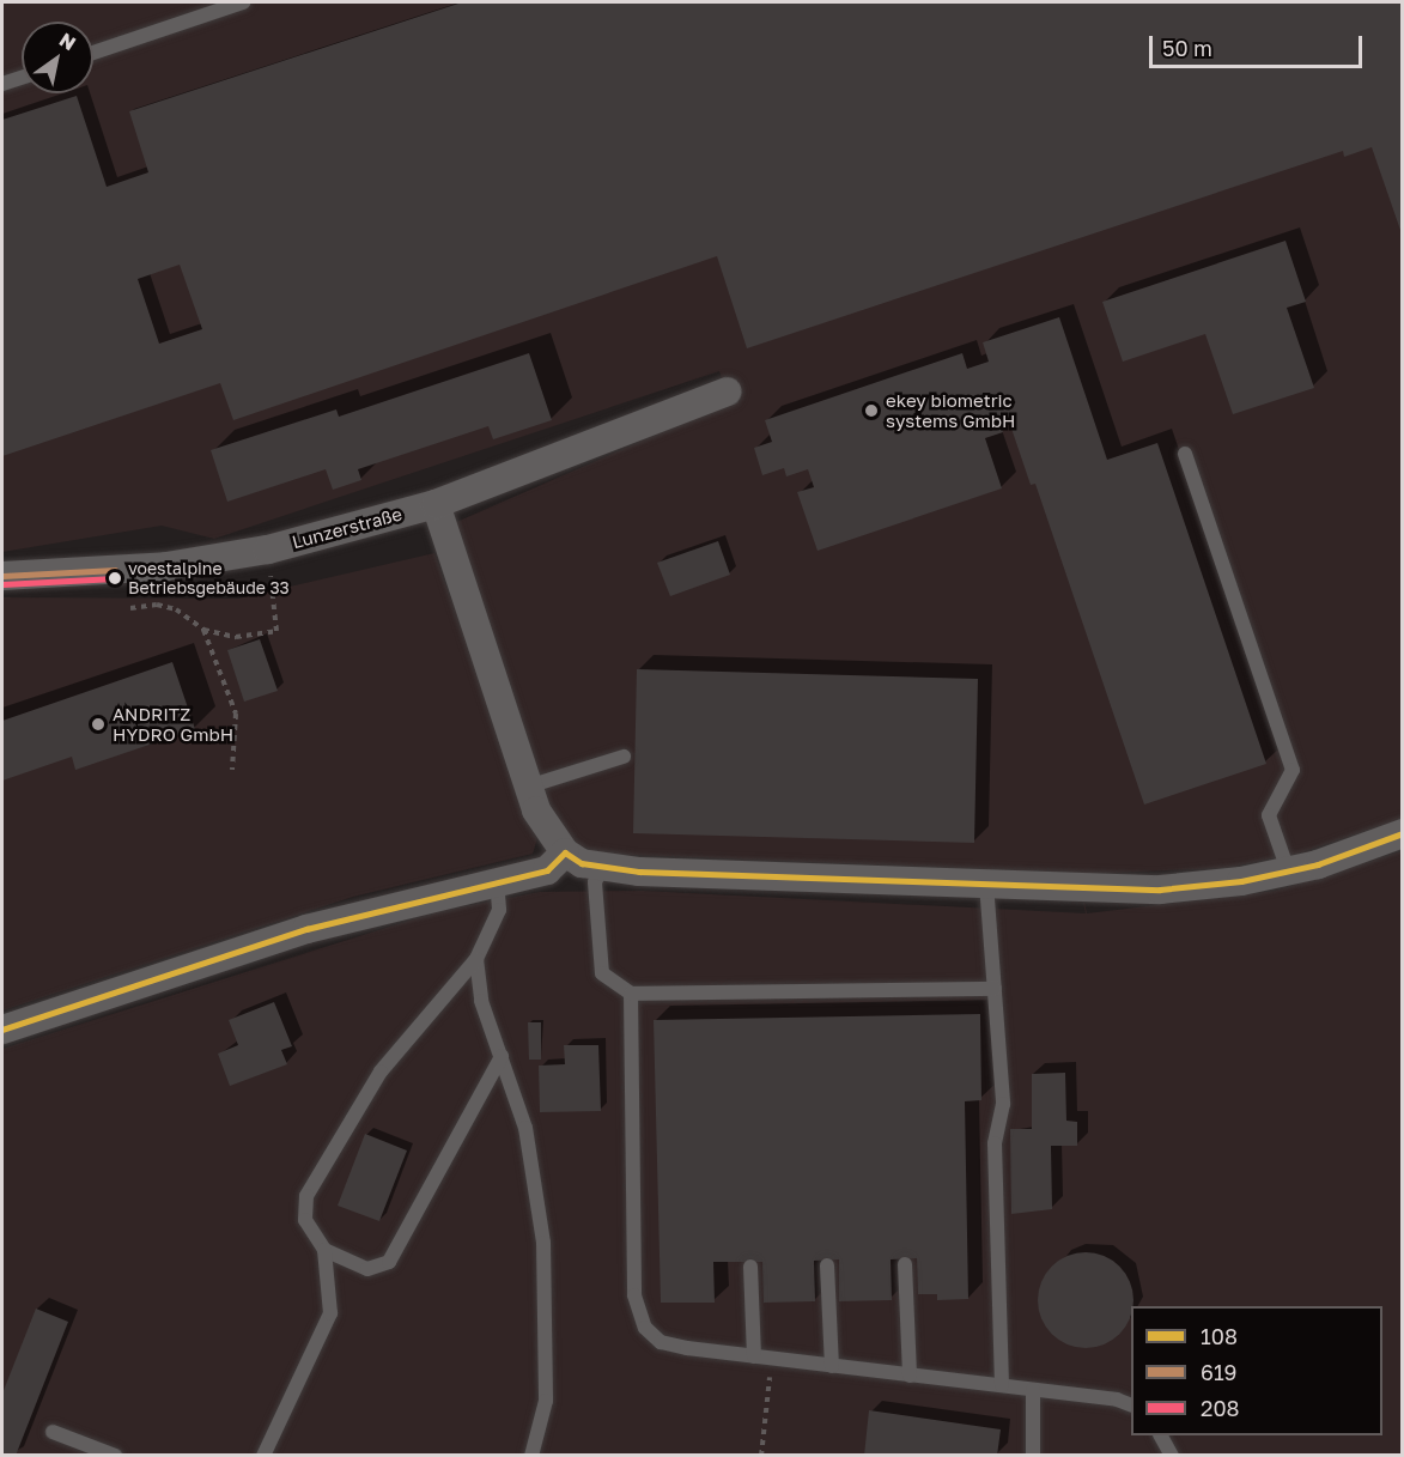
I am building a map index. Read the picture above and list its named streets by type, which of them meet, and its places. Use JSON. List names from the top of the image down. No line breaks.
{"streets":{"street":["Lunzerstraße"]},"places":["ekey biometric systems GmbH","voestalpine Betriebsgebäude 33","ANDRITZ HYDRO GmbH"],"lines":["transit line 619","transit line 208","transit line 108"],"legend":["108","619","208"],"scale_bar":"50 m","north":"top right"}
